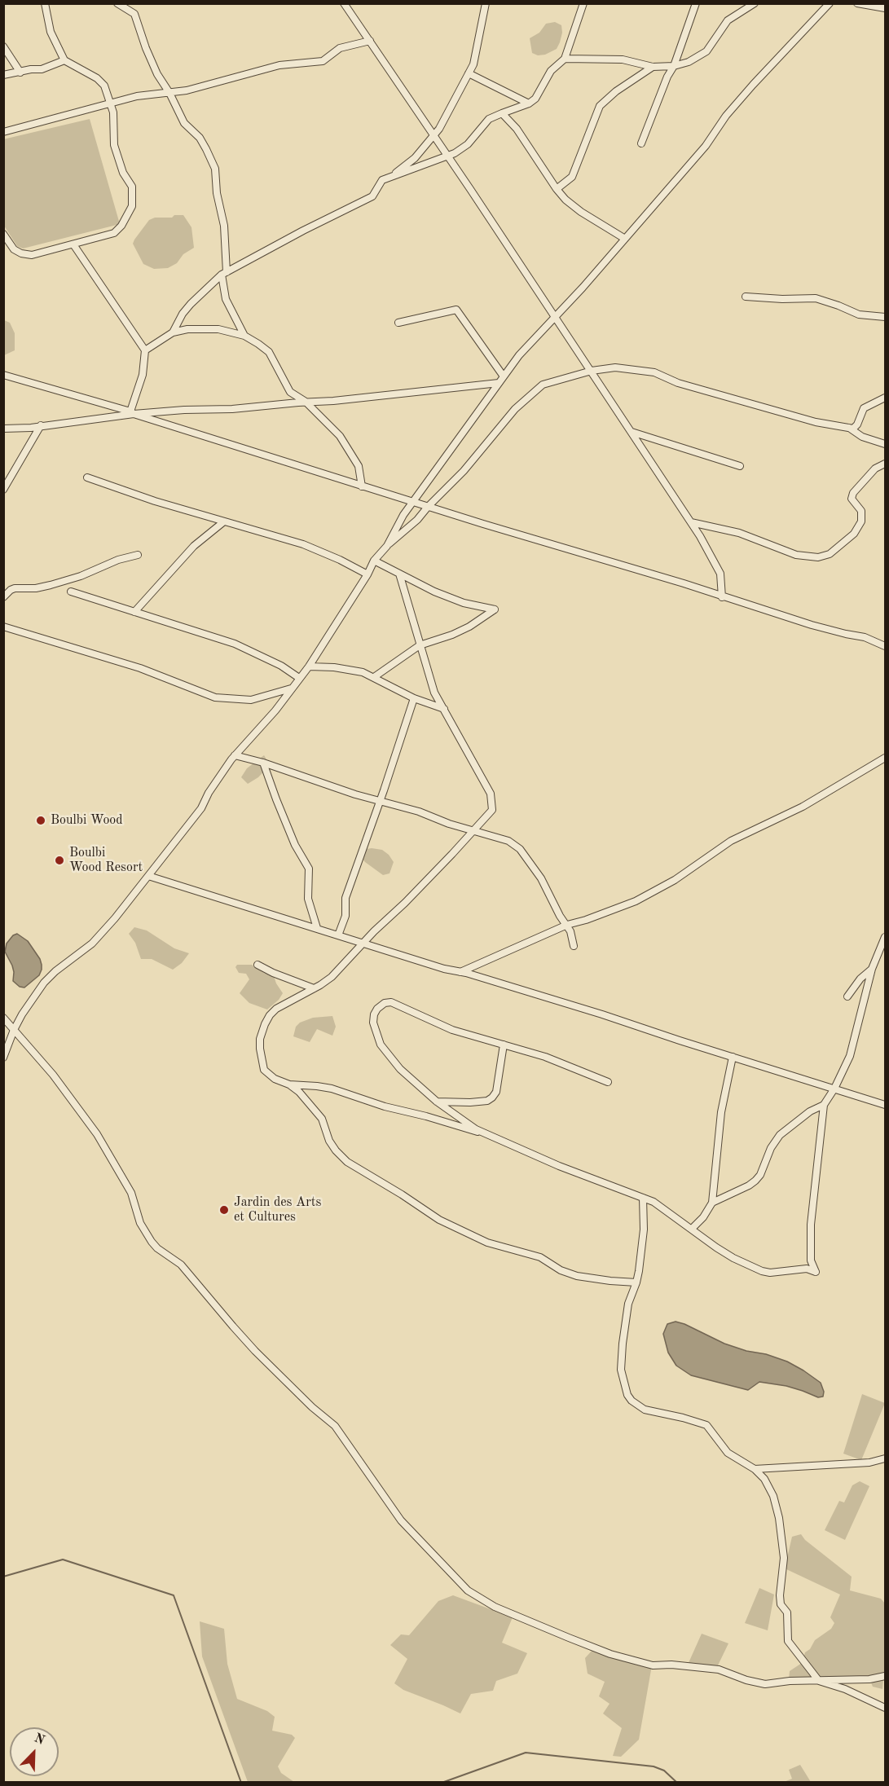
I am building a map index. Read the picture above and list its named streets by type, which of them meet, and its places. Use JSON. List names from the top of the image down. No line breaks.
{"places":["Boulbi Wood","Boulbi Wood Resort","Jardin des Arts et Cultures"],"north":"top right"}
